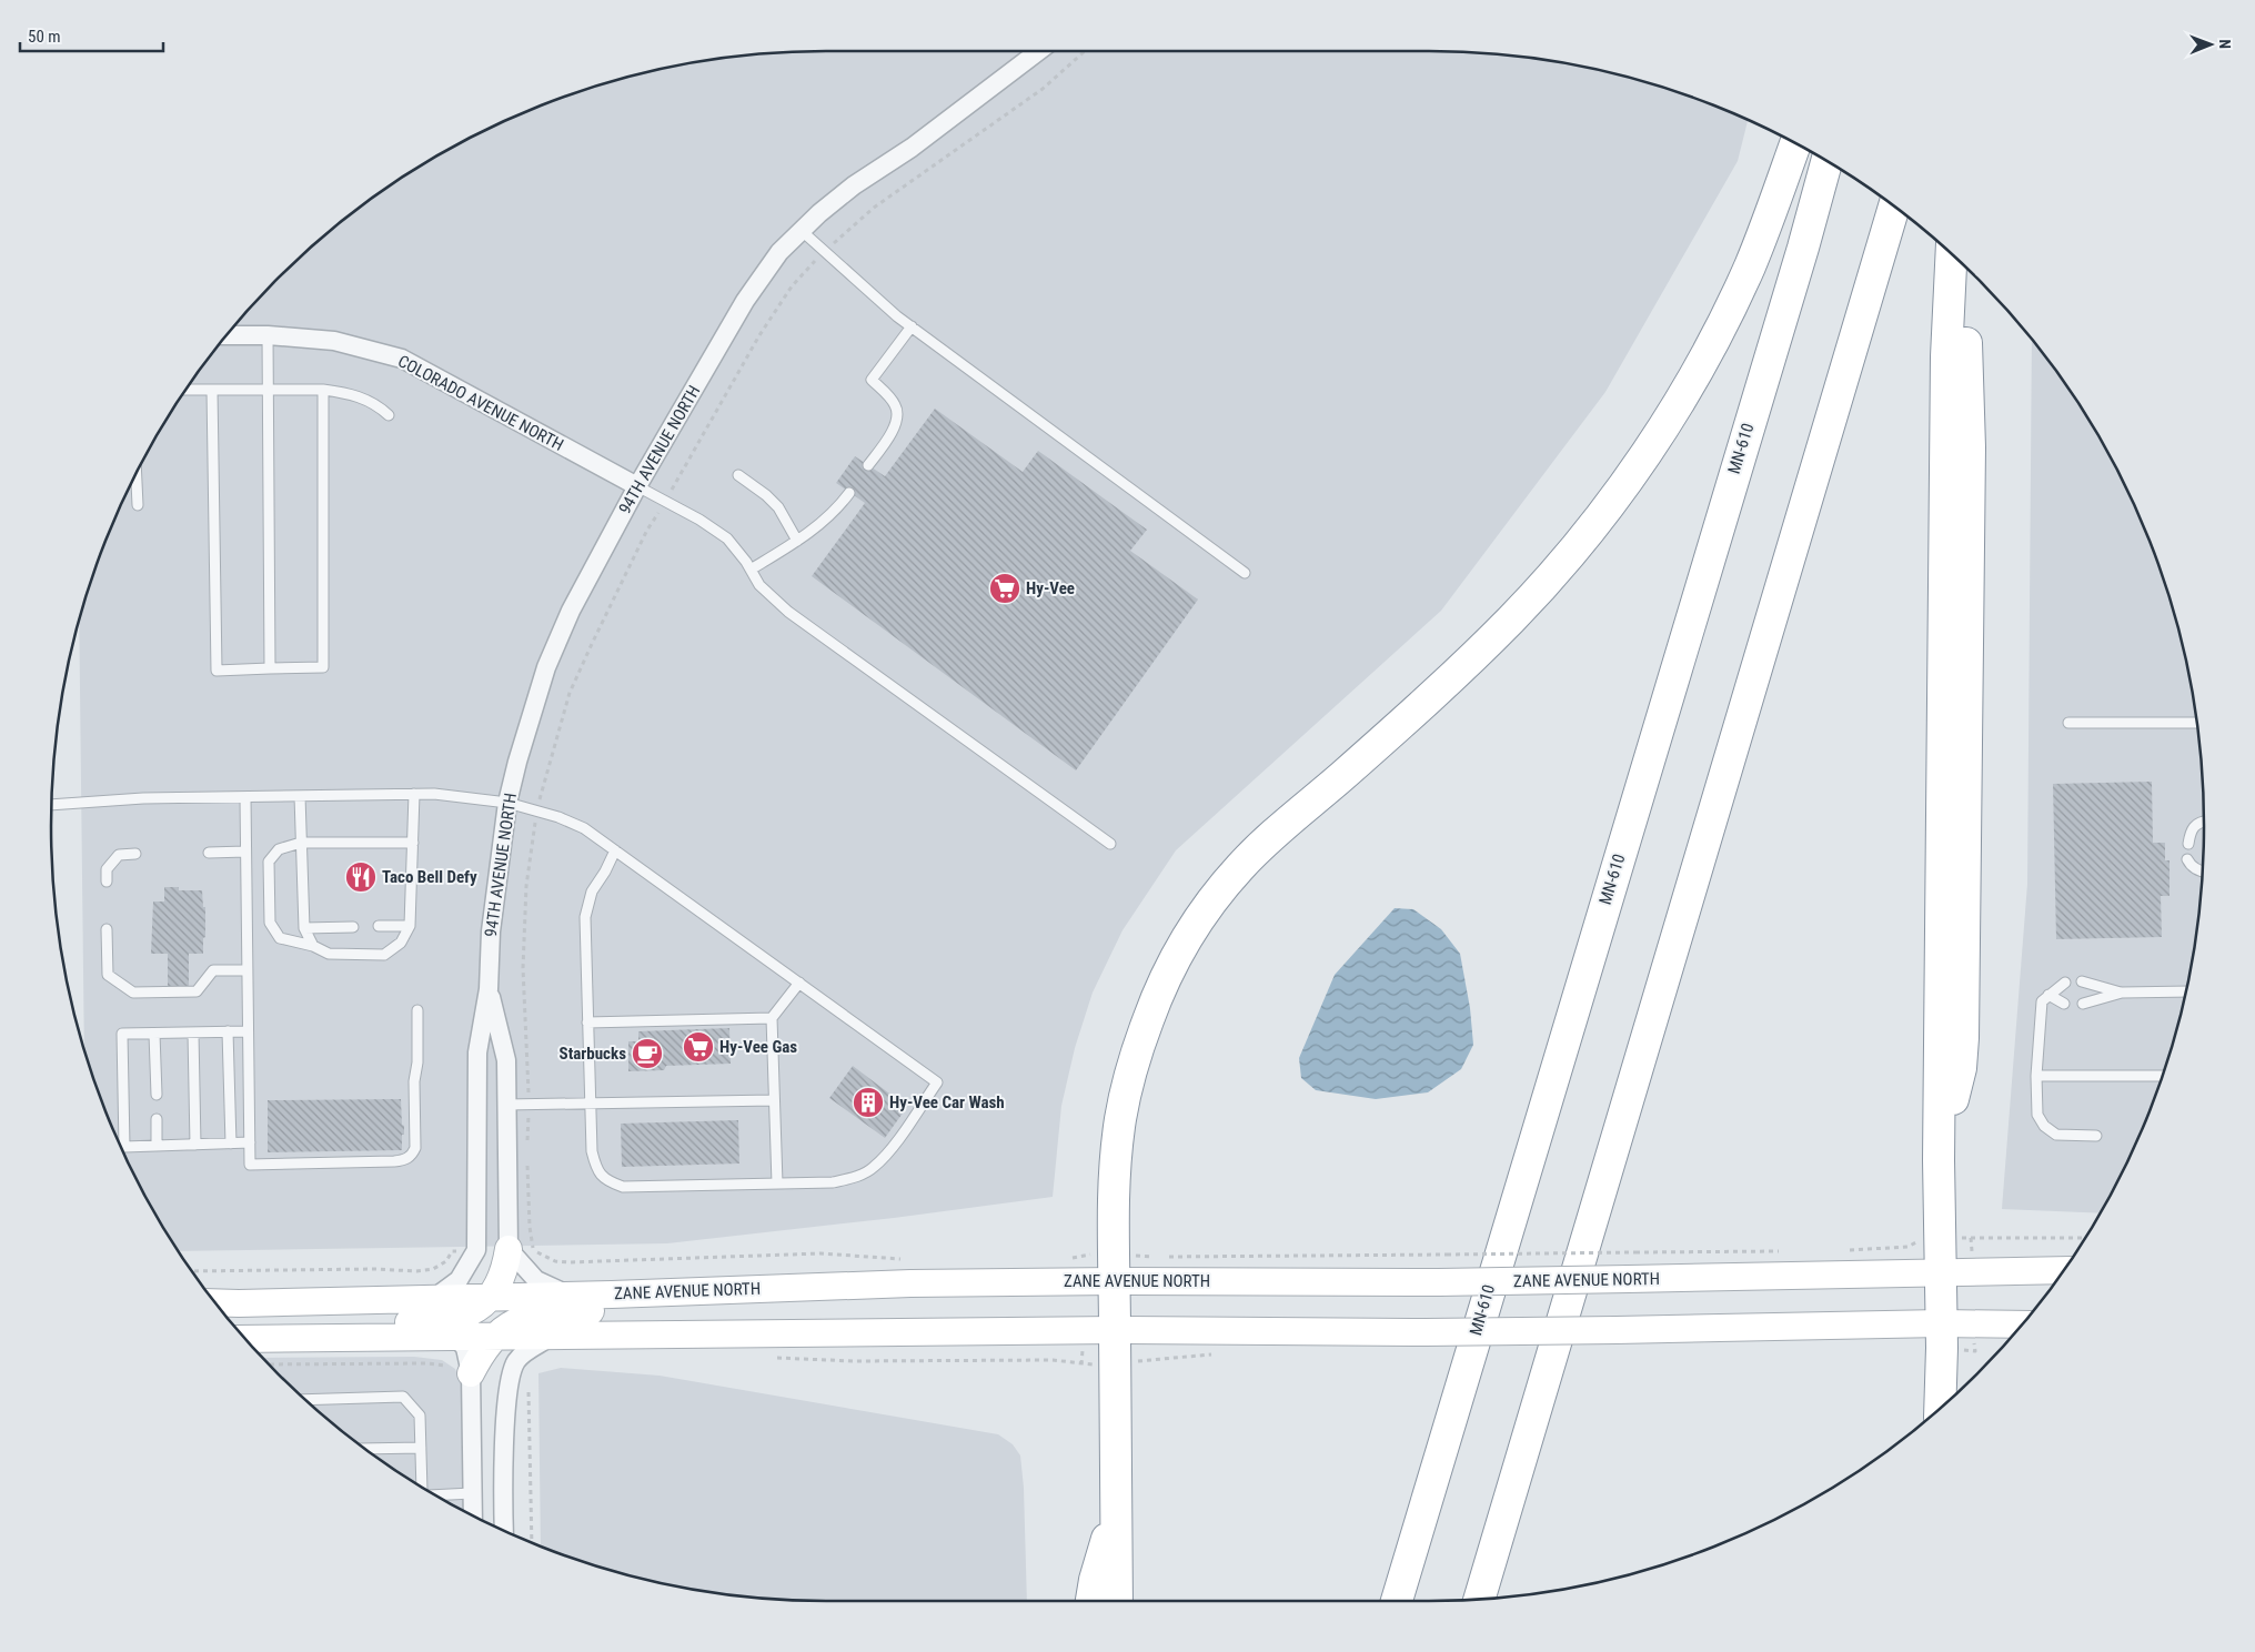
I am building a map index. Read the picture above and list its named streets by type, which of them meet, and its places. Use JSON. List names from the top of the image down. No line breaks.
{"streets":{"highway":["MN-610"],"main road":["ZANE AVENUE NORTH"],"street":["COLORADO AVENUE NORTH","94TH AVENUE NORTH"]},"crossings":[["COLORADO AVENUE NORTH","94TH AVENUE NORTH"],["94TH AVENUE NORTH","ZANE AVENUE NORTH"]],"places":{"supermarket":["Hy-Vee","Hy-Vee Gas"],"restaurant":["Taco Bell Defy"],"cafe":["Starbucks"],"building":["Hy-Vee Car Wash"]},"scale_bar":"50 m","north":"right"}
